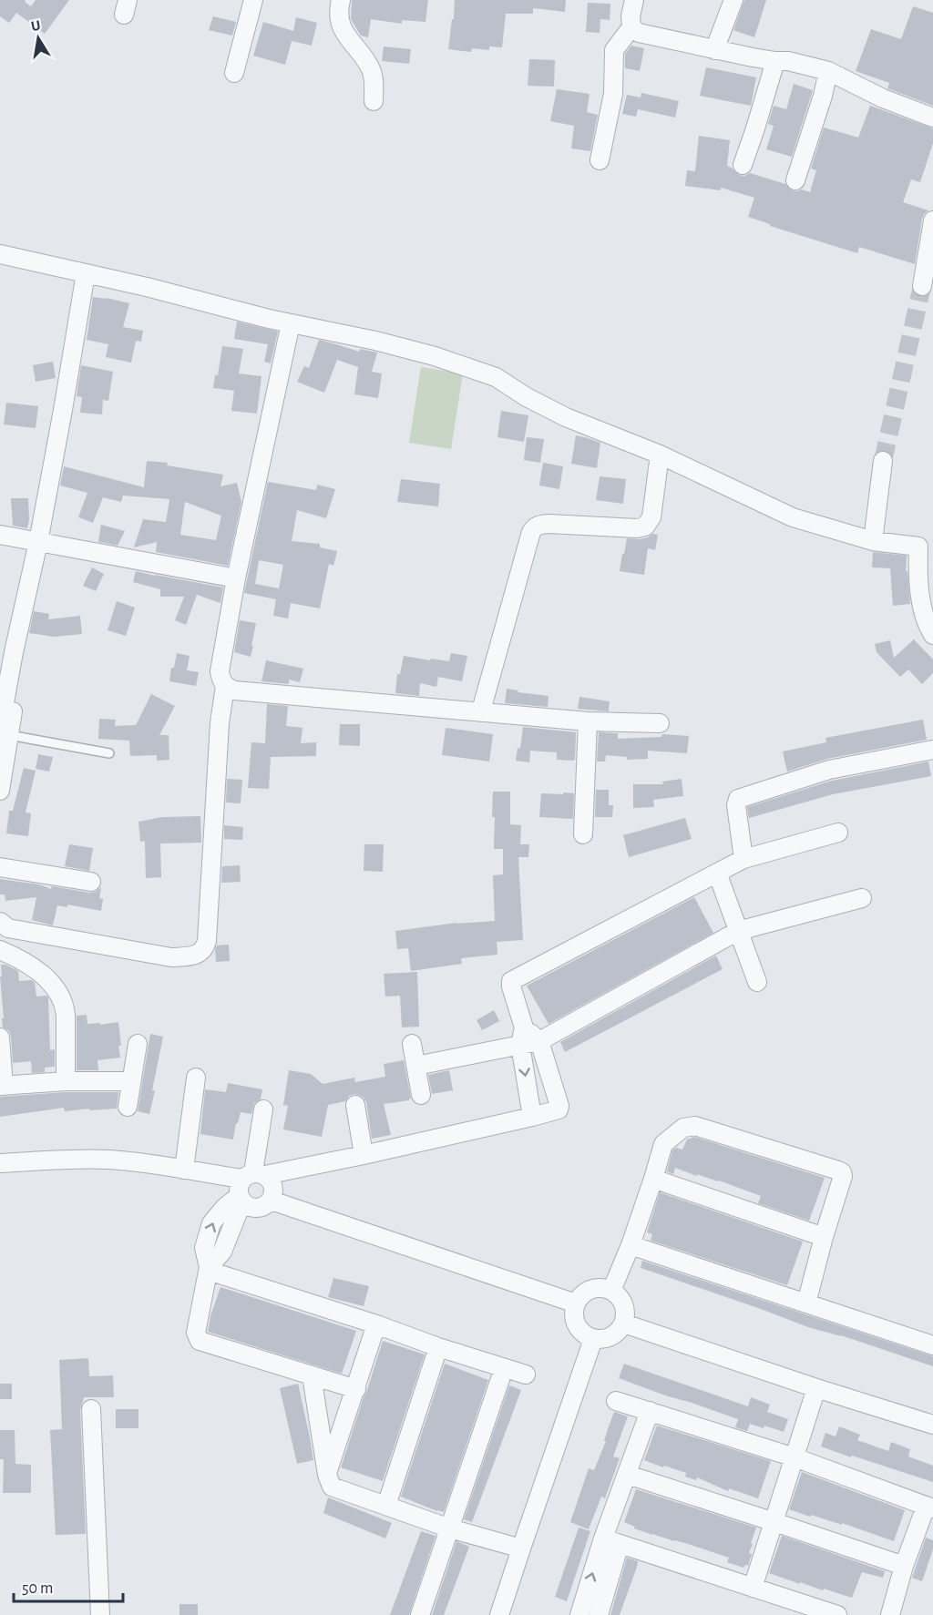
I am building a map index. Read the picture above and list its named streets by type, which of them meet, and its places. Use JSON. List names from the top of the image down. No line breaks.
{"scale_bar":"50 m","north":"top"}
